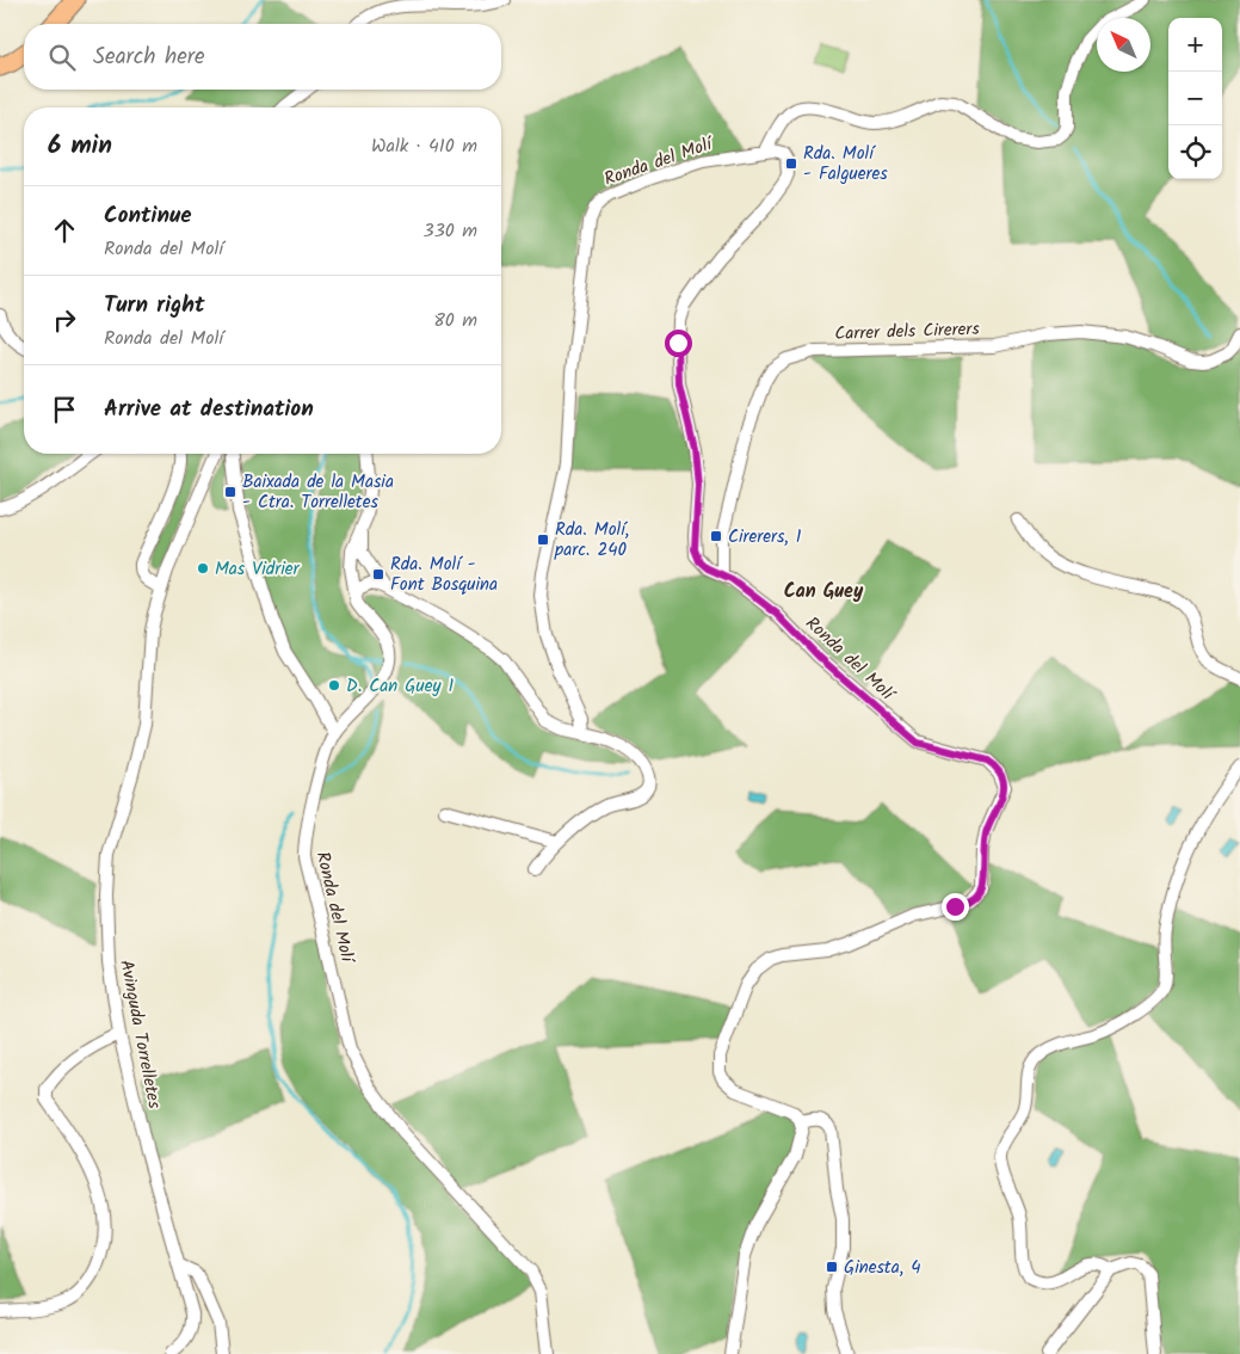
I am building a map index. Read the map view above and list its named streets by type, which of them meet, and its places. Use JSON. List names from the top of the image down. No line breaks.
{"streets":{"street":["Ronda del Molí","Carrer dels Cirerers","Avinguda Torrelletes"]},"crossings":[["Ronda del Molí","Carrer dels Cirerers"]],"districts":["Can Guey"],"places":{"transit":["Rda. Molí - Falgueres","Baixada de la Masia - Ctra. Torrelletes","Cirerers, 1","Rda. Molí, parc. 240","Rda. Molí - Font Bosquina","Ginesta, 4"],"other":["Mas Vidrier","D. Can Guey 1"]},"north":"top left","page":{"map_buttons":["+","−"],"search":"Search here","heading":["6 min","Walk · 410 m"],"list":[["Continue","Ronda del Molí","330 m"],["Turn right","Ronda del Molí","80 m"],"Arrive at destination"]}}
